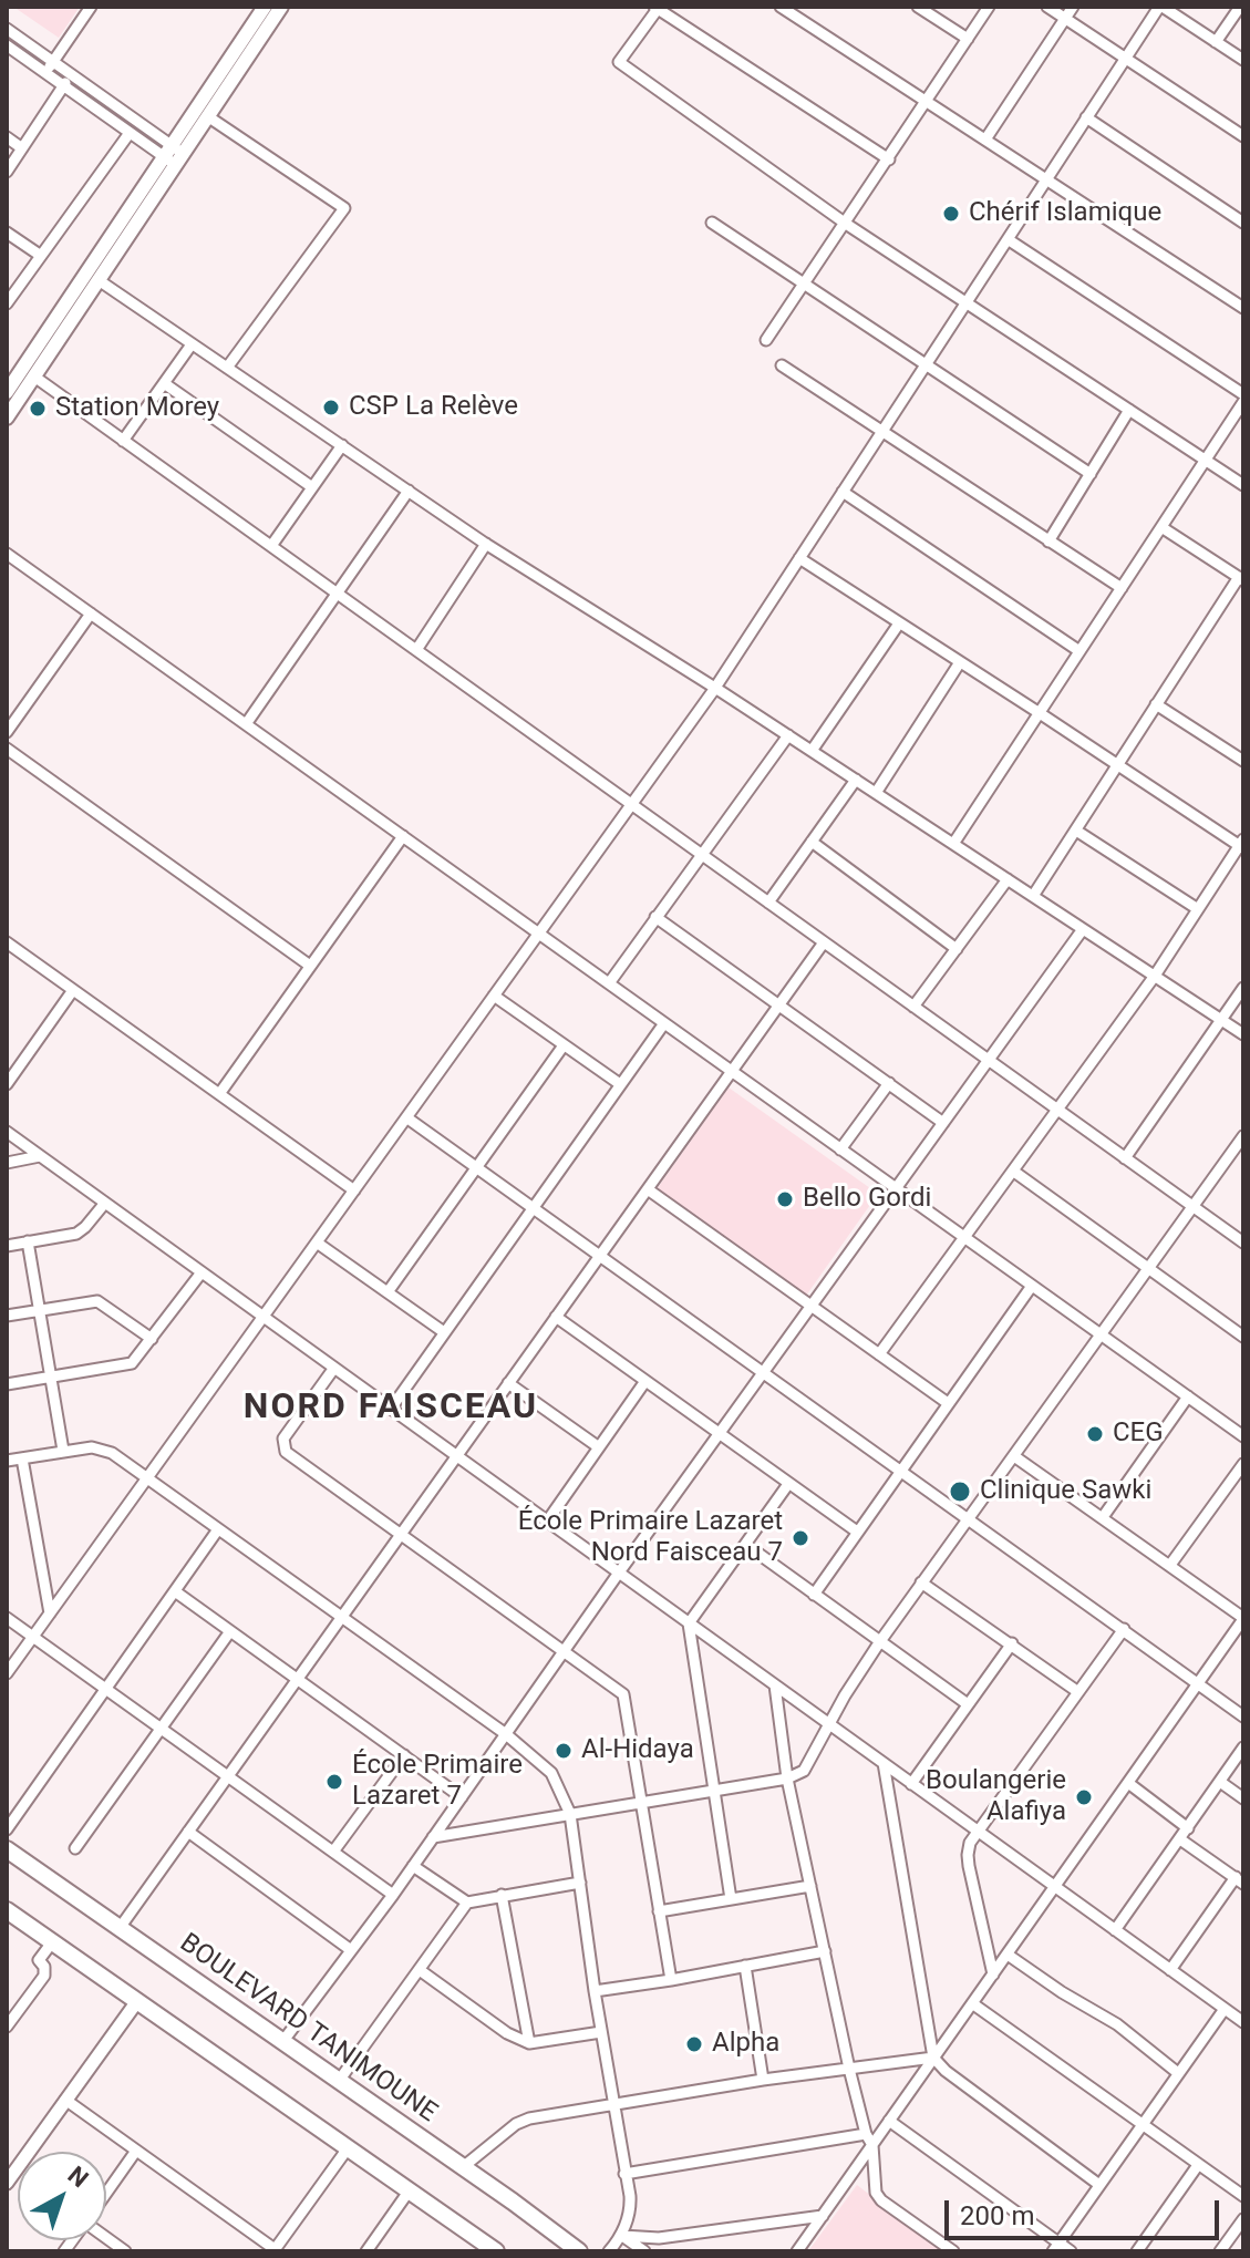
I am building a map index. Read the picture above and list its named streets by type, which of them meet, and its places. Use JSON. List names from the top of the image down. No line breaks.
{"streets":{"main road":["BOULEVARD TANIMOUNE"]},"districts":["NORD FAISCEAU"],"places":["Chérif Islamique","CSP La Relève","Station Morey","Bello Gordi","CEG","Clinique Sawki","École Primaire Lazaret Nord Faisceau 7","Al-Hidaya","École Primaire Lazaret 7","Boulangerie Alafiya","Alpha"],"scale_bar":"200 m","north":"top right"}
